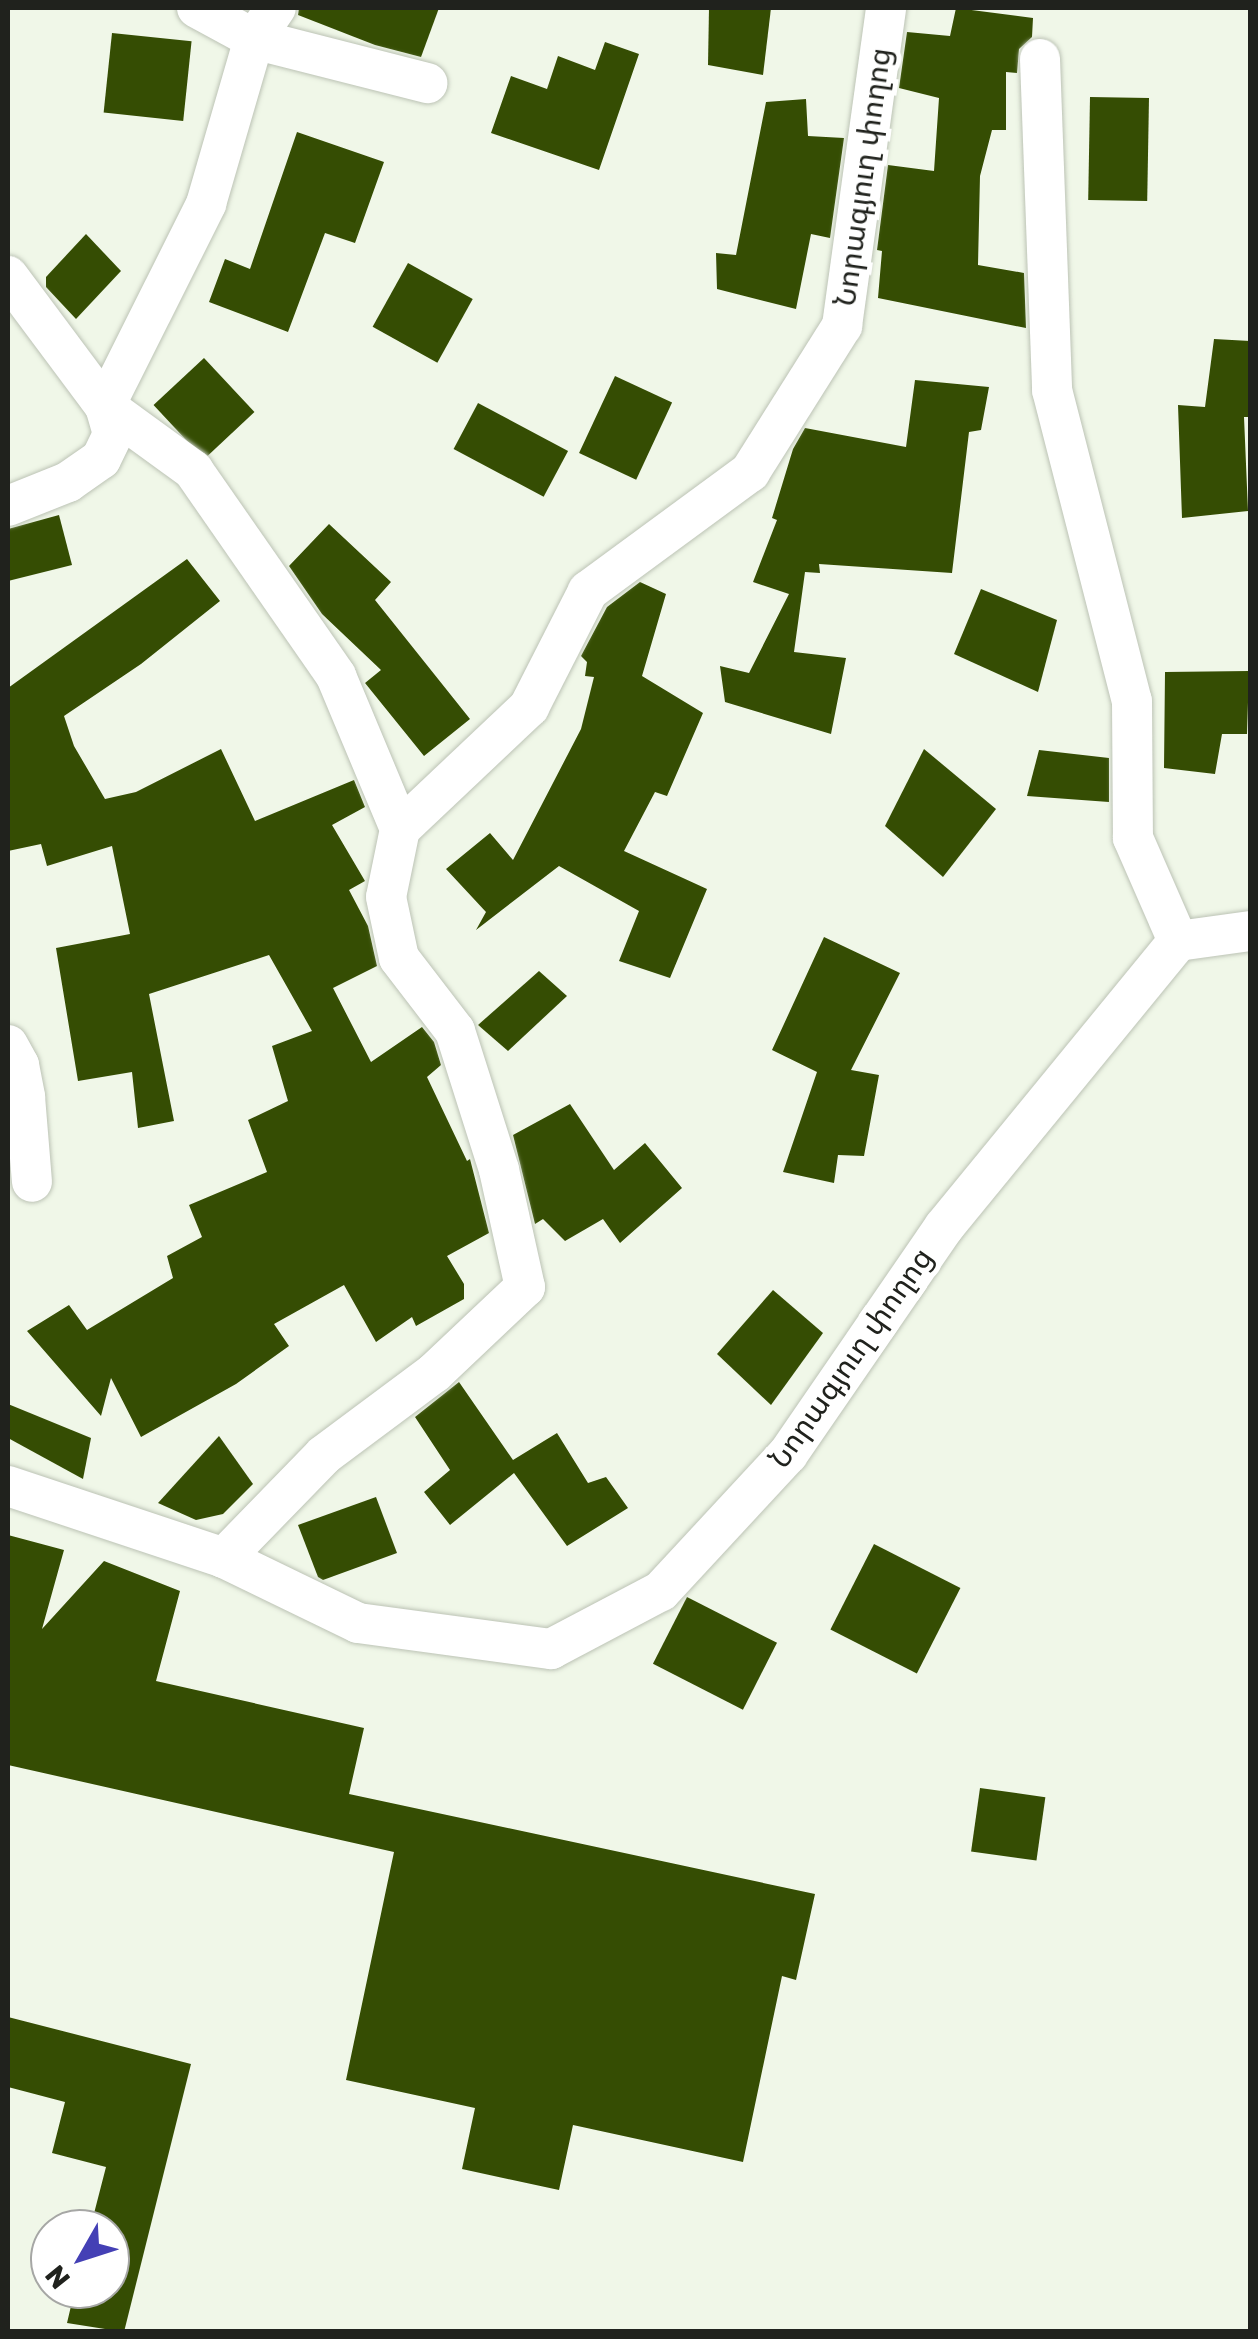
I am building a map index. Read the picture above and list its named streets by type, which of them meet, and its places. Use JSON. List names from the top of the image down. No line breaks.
{"streets":{"street":["Նորագյուղ փողոց"]},"north":"bottom left"}
